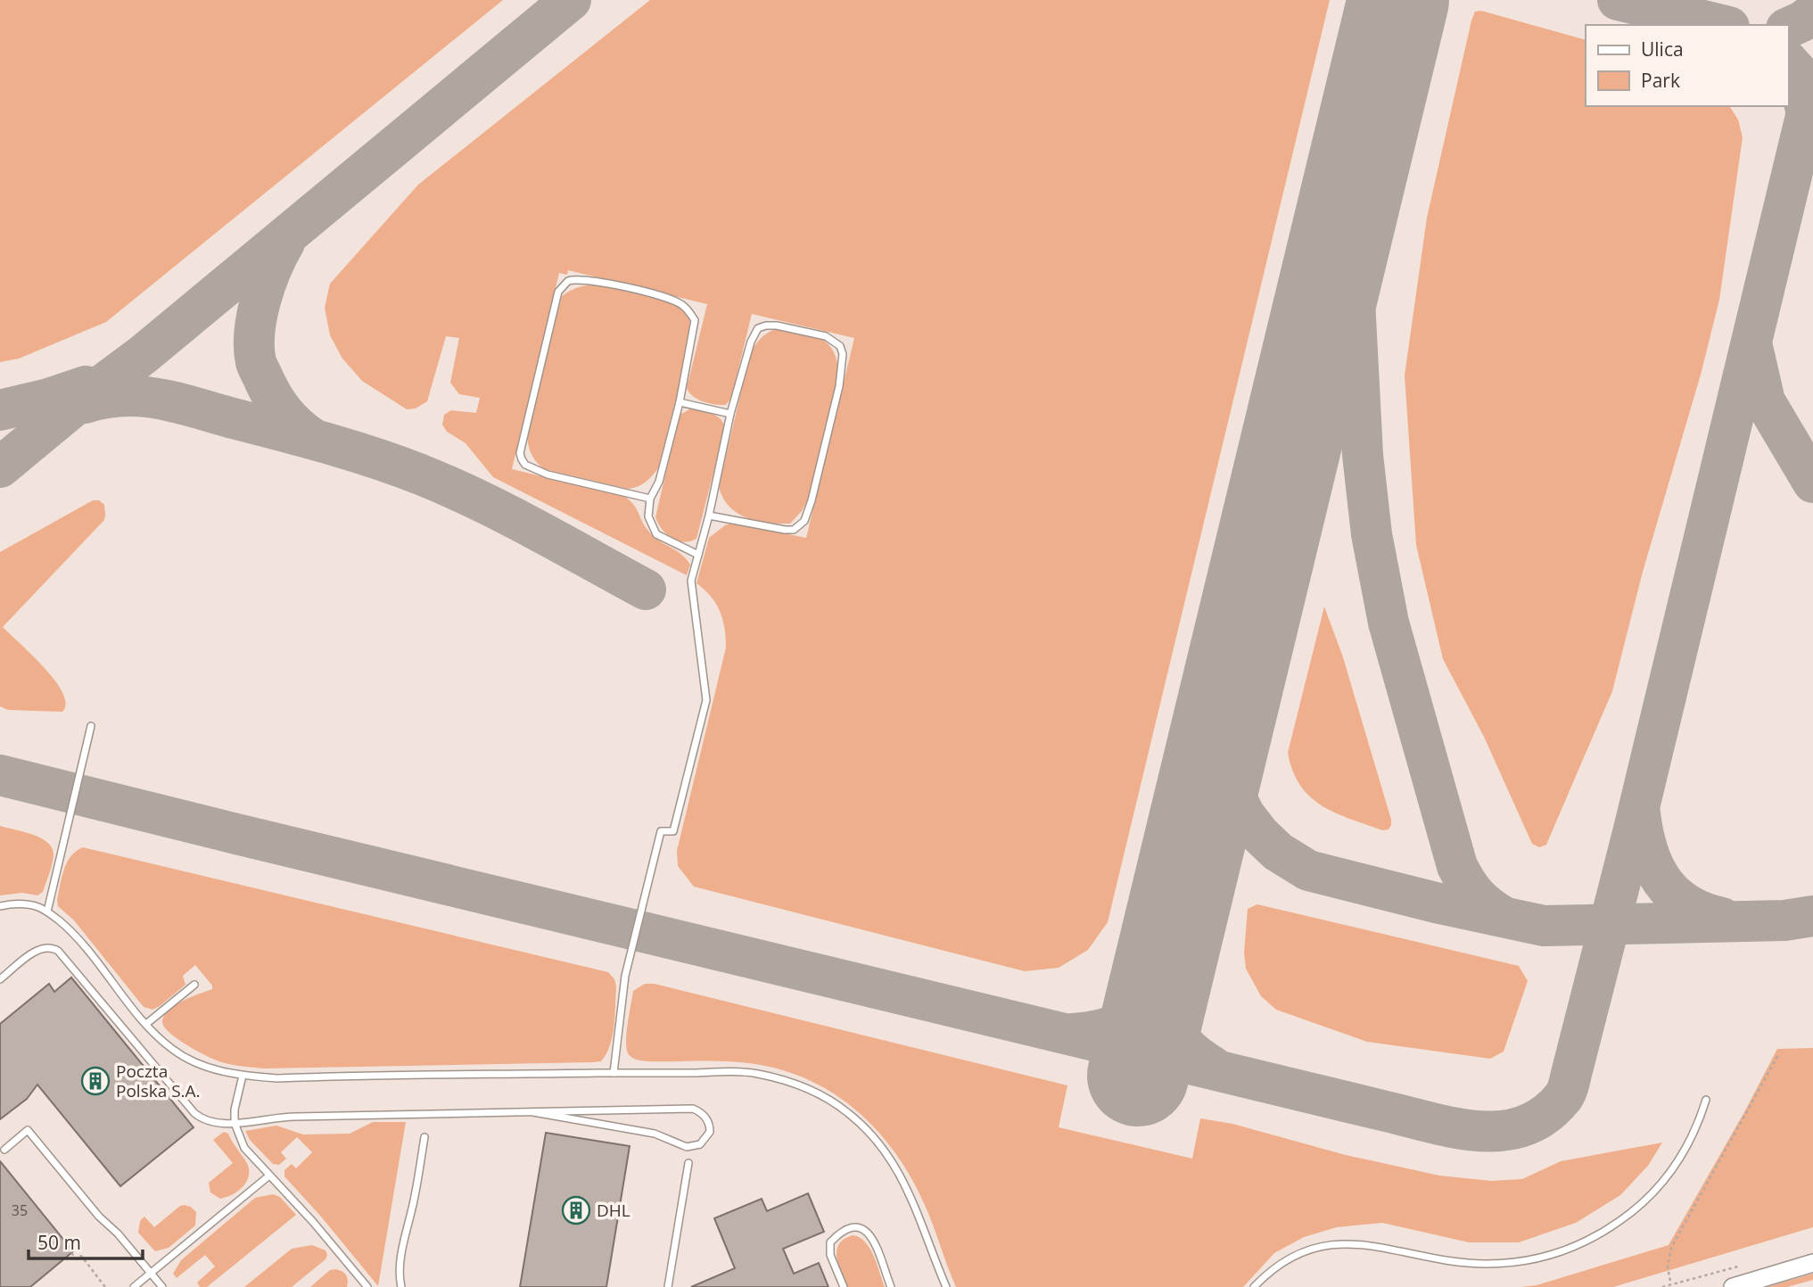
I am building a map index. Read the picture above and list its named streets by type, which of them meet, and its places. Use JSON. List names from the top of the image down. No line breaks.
{"places":{"building":["Poczta Polska S.A.","DHL"]},"house_numbers":["35"],"legend":["Ulica","Park"],"scale_bar":"50 m"}
